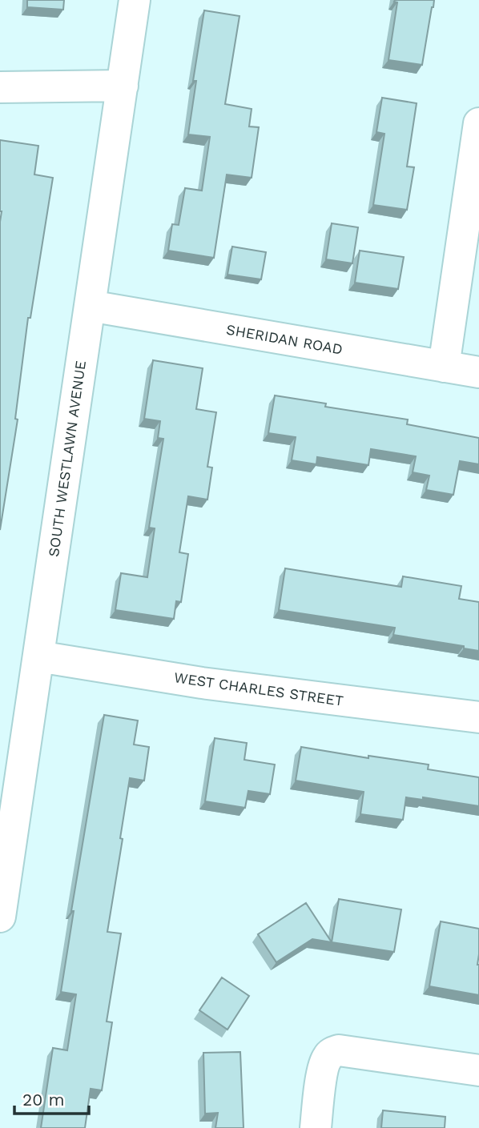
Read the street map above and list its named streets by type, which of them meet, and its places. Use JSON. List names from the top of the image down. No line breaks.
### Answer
{"streets":{"street":["SHERIDAN ROAD","SOUTH WESTLAWN AVENUE","WEST CHARLES STREET"]},"crossings":[["SHERIDAN ROAD","SOUTH WESTLAWN AVENUE"],["SOUTH WESTLAWN AVENUE","WEST CHARLES STREET"]],"scale_bar":"20 m"}
